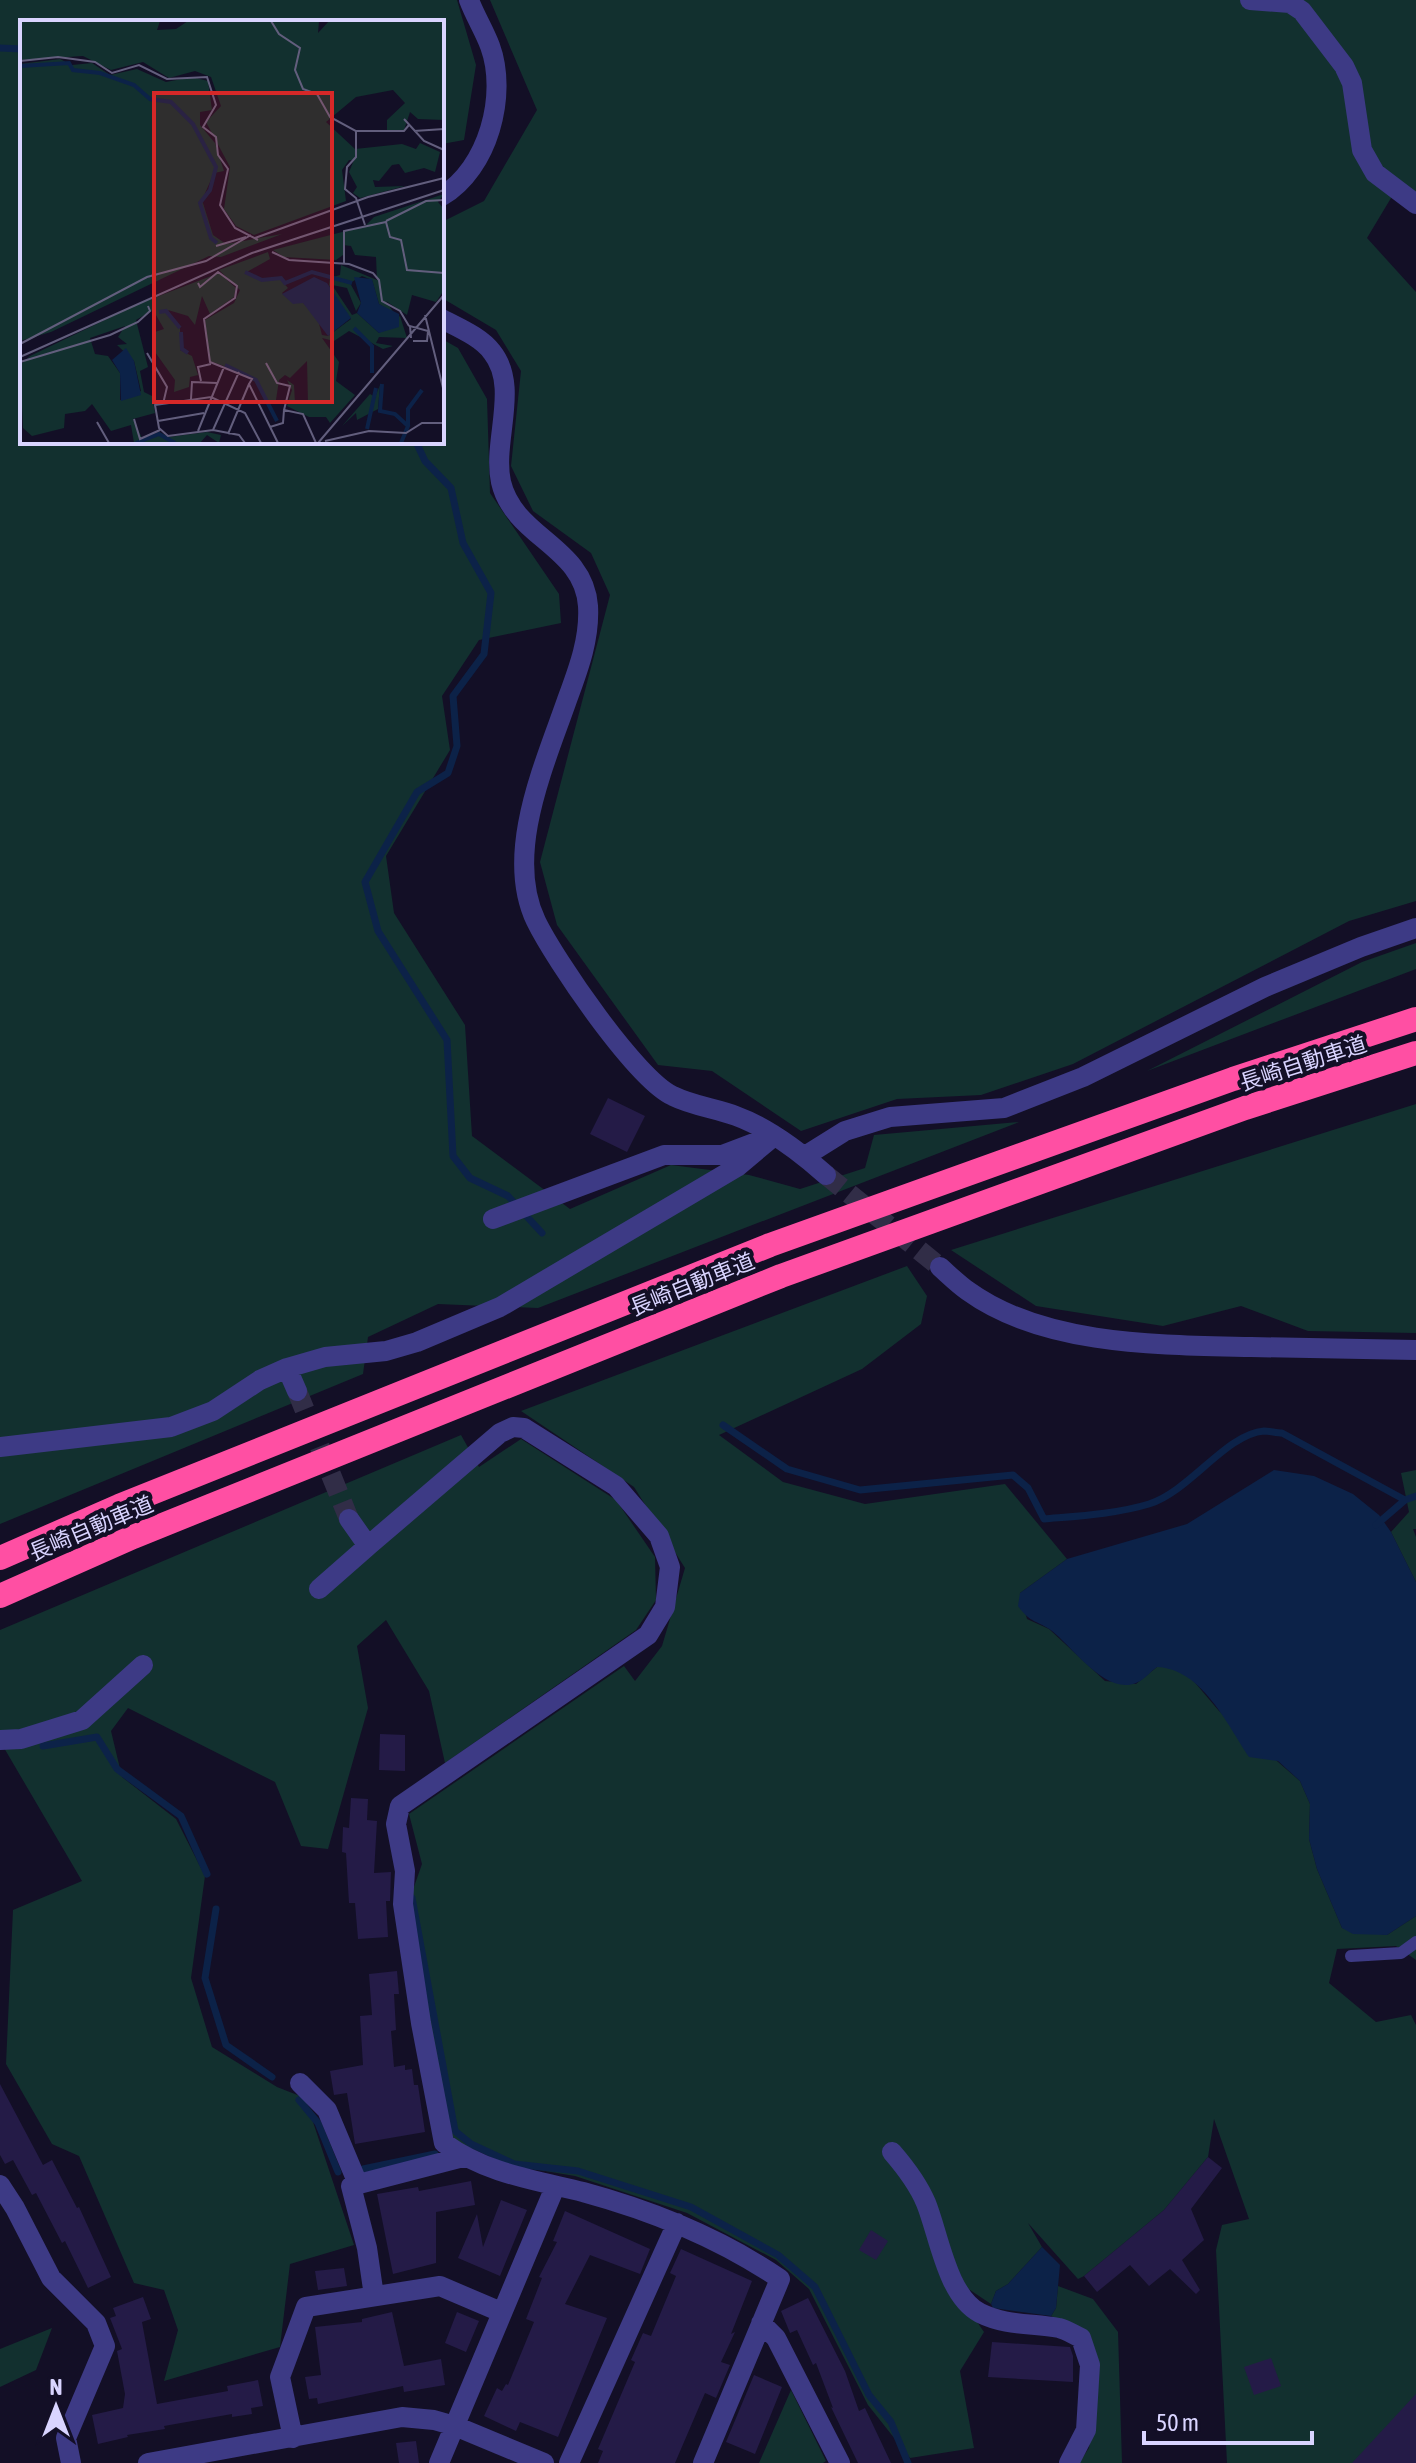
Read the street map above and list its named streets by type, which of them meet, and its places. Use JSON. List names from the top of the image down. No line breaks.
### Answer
{"streets":{"highway":["長崎自動車道"]},"scale_bar":"50 m","north":"top"}
